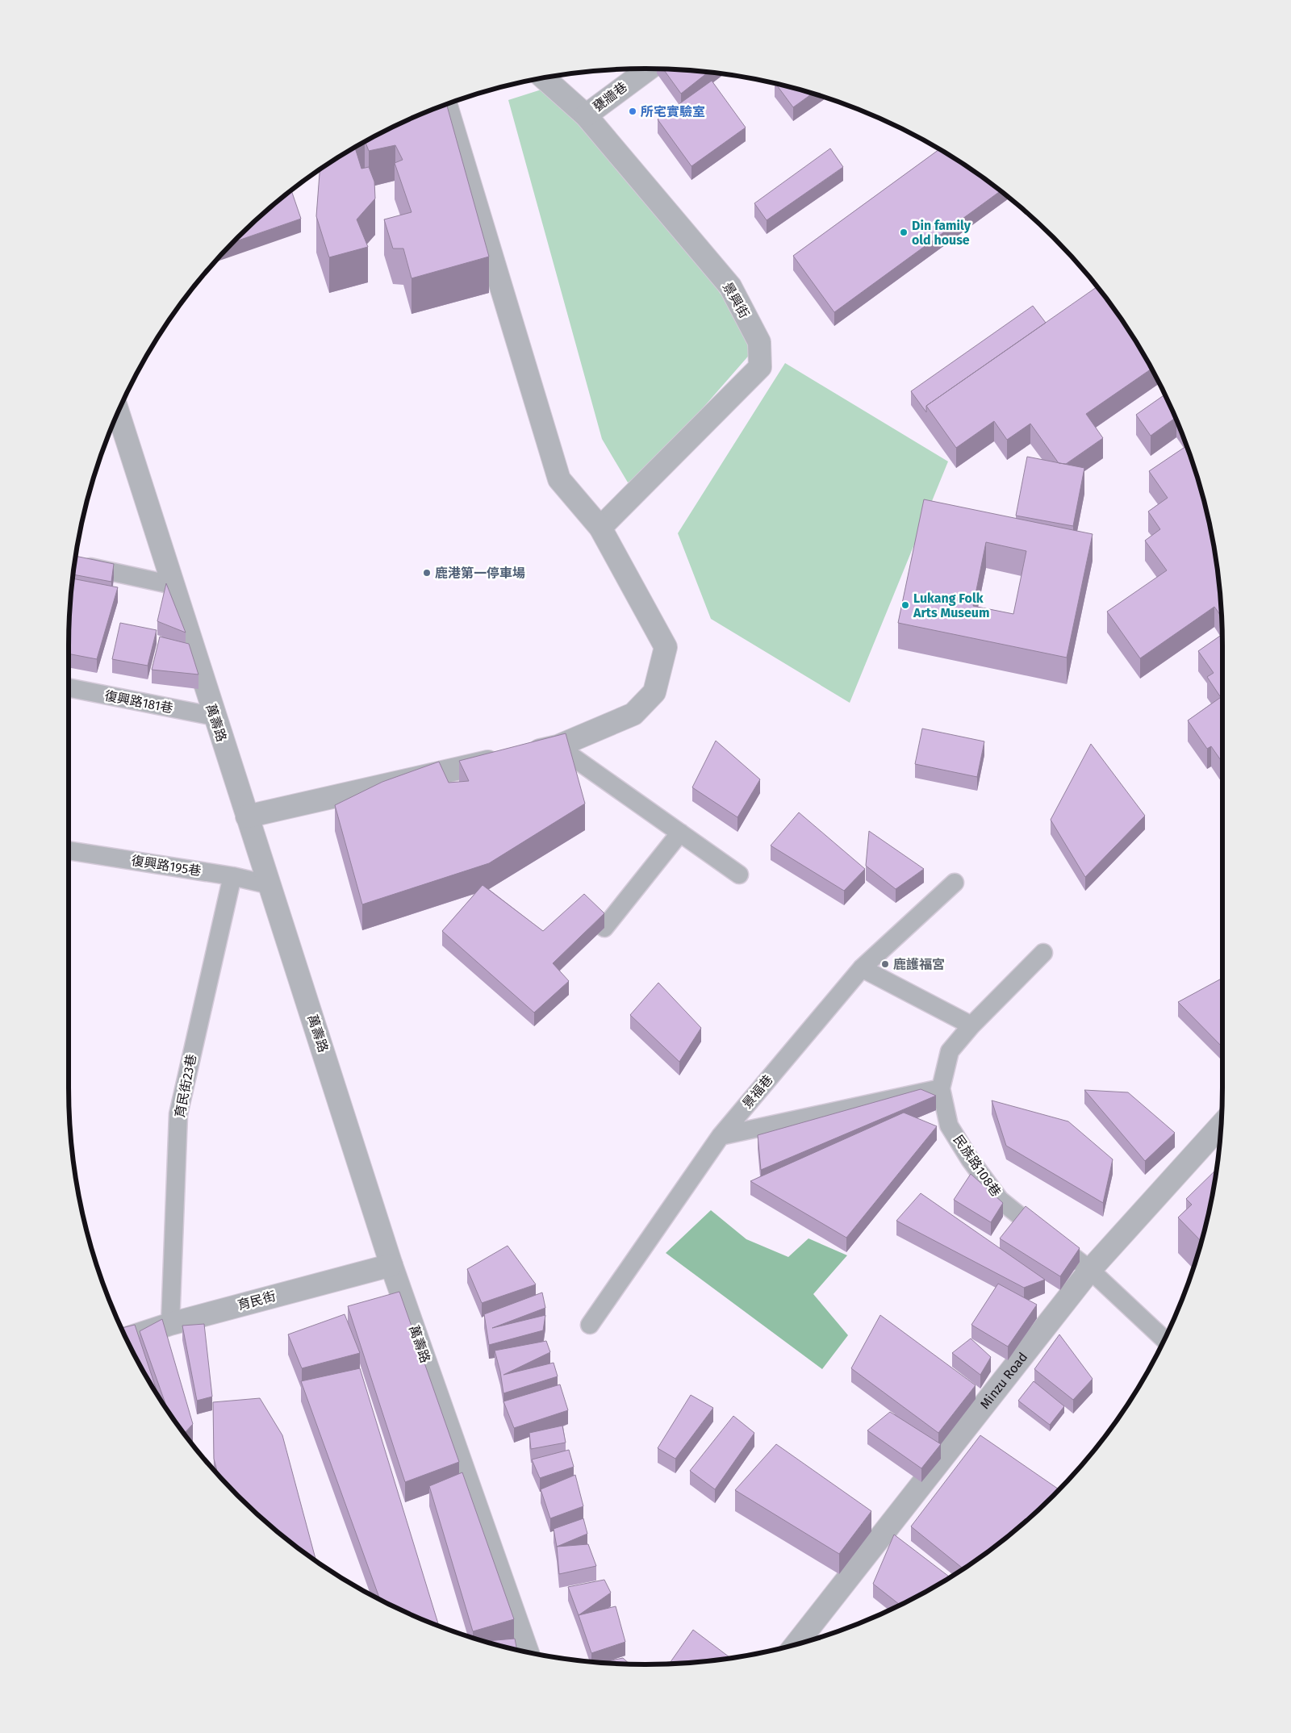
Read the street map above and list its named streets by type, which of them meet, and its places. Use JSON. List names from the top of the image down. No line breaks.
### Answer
{"streets":{"street":["甕牆巷","景興街","萬壽路","育民街","Minzu Road"],"lane":["復興路181巷","復興路195巷","育民街23巷","景福巷","民族路108巷"]},"crossings":[["甕牆巷","景興街"],["復興路181巷","萬壽路"],["萬壽路","復興路195巷"],["萬壽路","育民街"],["復興路195巷","育民街23巷"],["育民街23巷","育民街"],["民族路108巷","Minzu Road"]],"places":["所宅實驗室","Din family old house","鹿港第一停車場","Lukang Folk Arts Museum","鹿護福宮"]}
